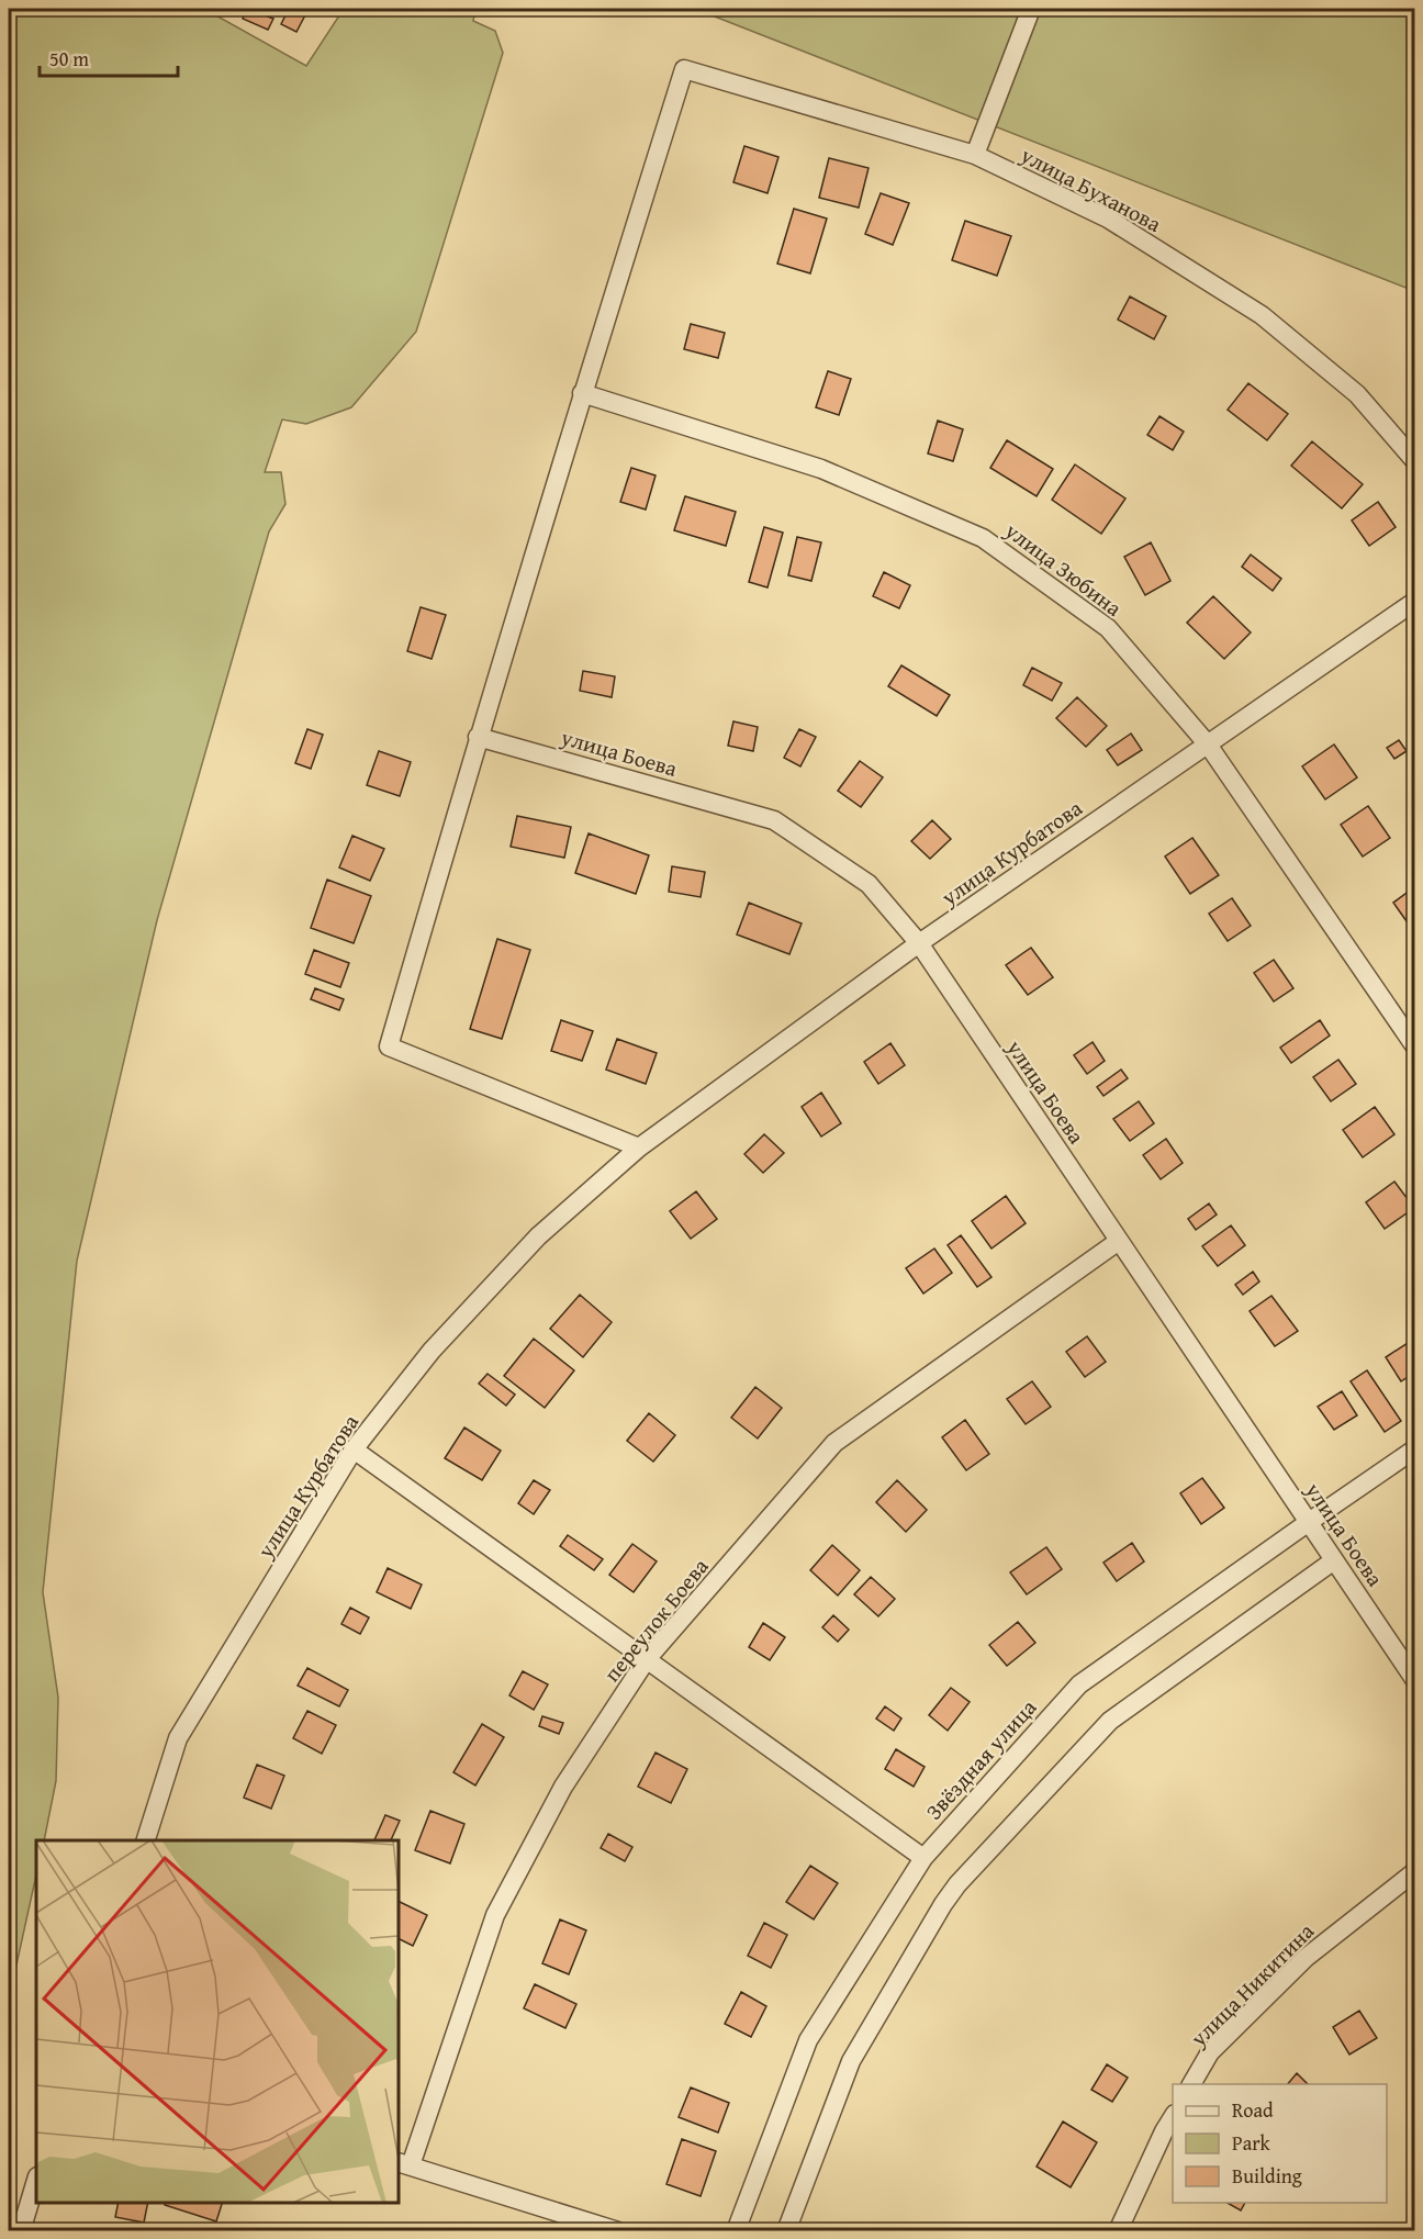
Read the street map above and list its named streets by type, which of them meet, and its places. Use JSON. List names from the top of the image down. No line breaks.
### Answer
{"streets":{"street":["улица Буханова","улица Зюбина","улица Боева","улица Курбатова","переулок Боева","Звёздная улица","улица Никитина"]},"crossings":[["улица Буханова","улица Зюбина"],["улица Зюбина","улица Курбатова"],["улица Боева","улица Курбатова"],["улица Боева","переулок Боева"],["улица Боева","Звёздная улица"]],"legend":["Road","Park","Building"],"scale_bar":"50 m"}
